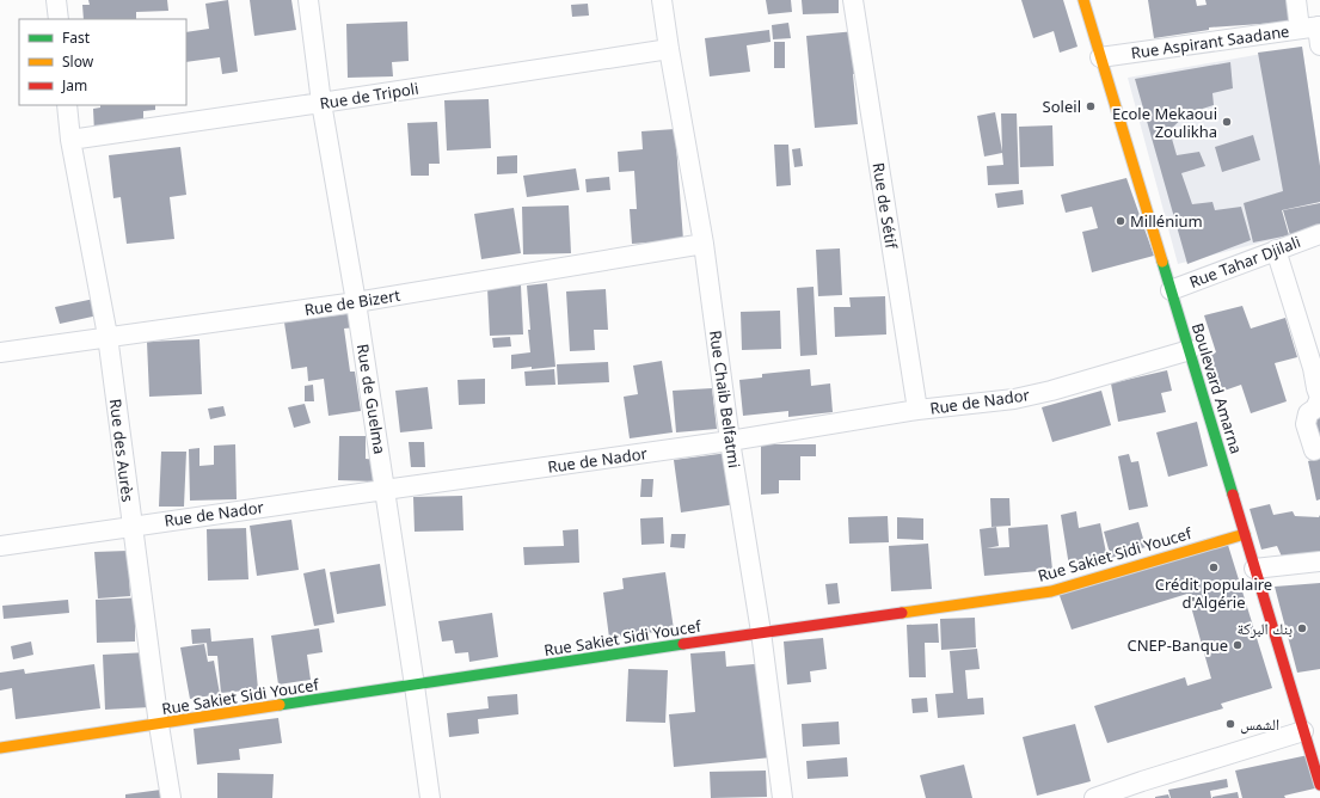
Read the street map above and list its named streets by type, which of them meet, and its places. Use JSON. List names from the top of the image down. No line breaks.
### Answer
{"streets":{"street":["Rue Aspirant Saadane","Rue de Tripoli","Rue de Sétif","Rue Tahar Djilali","Rue de Bizert","Boulevard Amarna","Rue de Guelma","Rue Chaib Belfatmi","Rue de Nador","Rue des Aurès","Rue Sakiet Sidi Youcef"]},"crossings":[["Rue Aspirant Saadane","Boulevard Amarna"],["Rue de Tripoli","Rue de Guelma"],["Rue de Tripoli","Rue Chaib Belfatmi"],["Rue de Tripoli","Rue des Aurès"],["Rue de Sétif","Rue de Nador"],["Rue Tahar Djilali","Boulevard Amarna"],["Rue de Bizert","Rue de Guelma"],["Rue de Bizert","Rue Chaib Belfatmi"],["Rue de Bizert","Rue des Aurès"],["Boulevard Amarna","Rue de Nador"],["Boulevard Amarna","Rue Sakiet Sidi Youcef"],["Rue de Guelma","Rue de Nador"],["Rue de Guelma","Rue Sakiet Sidi Youcef"],["Rue Chaib Belfatmi","Rue de Nador"],["Rue Chaib Belfatmi","Rue Sakiet Sidi Youcef"],["Rue de Nador","Rue des Aurès"],["Rue des Aurès","Rue Sakiet Sidi Youcef"]],"places":["Soleil","Ecole Mekaoui Zoulikha","Millénium","Crédit populaire d'Algérie","بنك البركة","CNEP-Banque","الشمس"],"legend":["Fast","Slow","Jam"]}
